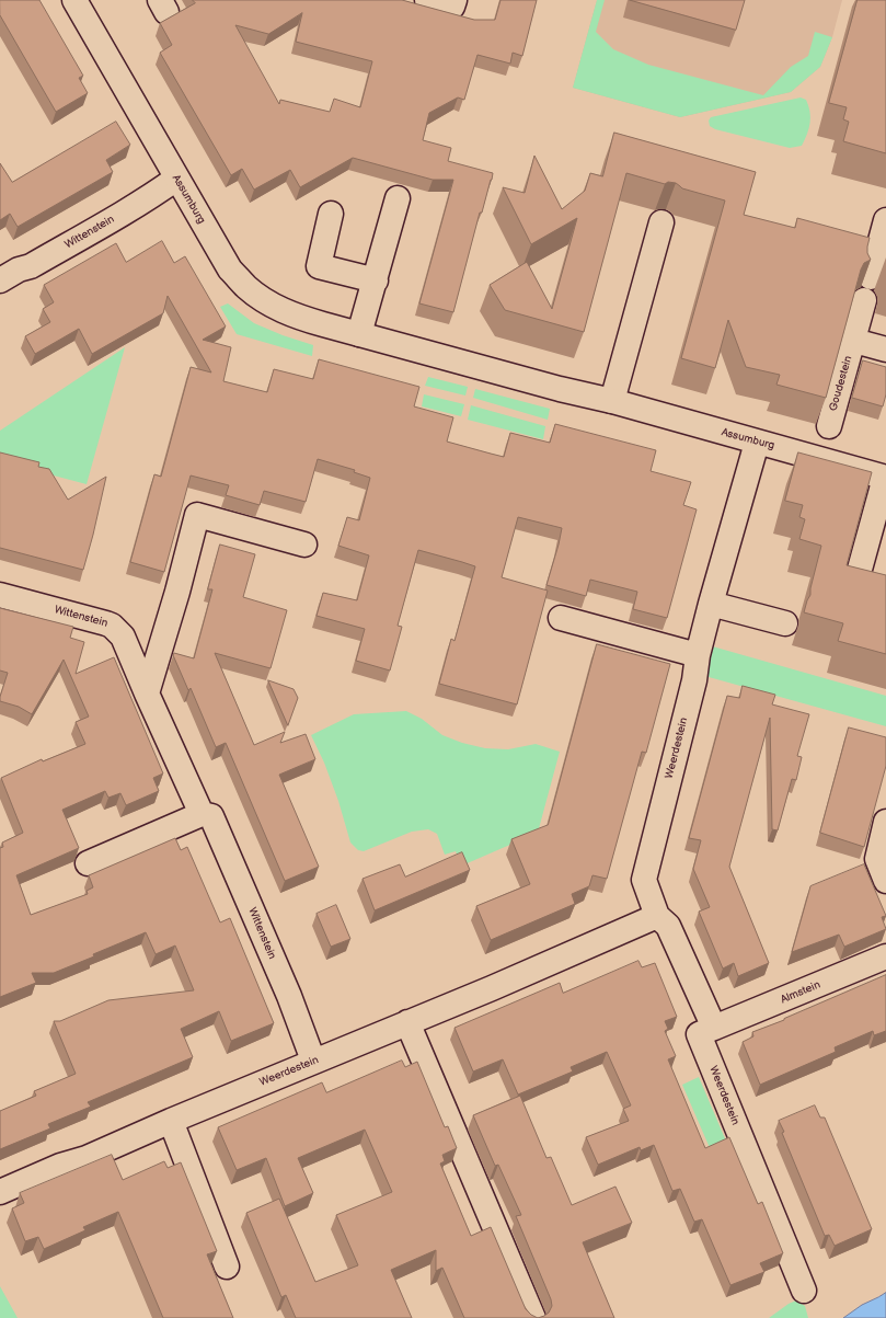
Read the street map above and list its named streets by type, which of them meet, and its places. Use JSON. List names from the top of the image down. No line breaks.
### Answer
{"streets":{"street":["Assumburg","Wittenstein","Goudestein","Weerdestein","Almstein"]},"crossings":[["Assumburg","Wittenstein"],["Assumburg","Weerdestein"],["Wittenstein","Weerdestein"],["Weerdestein","Almstein"]]}
